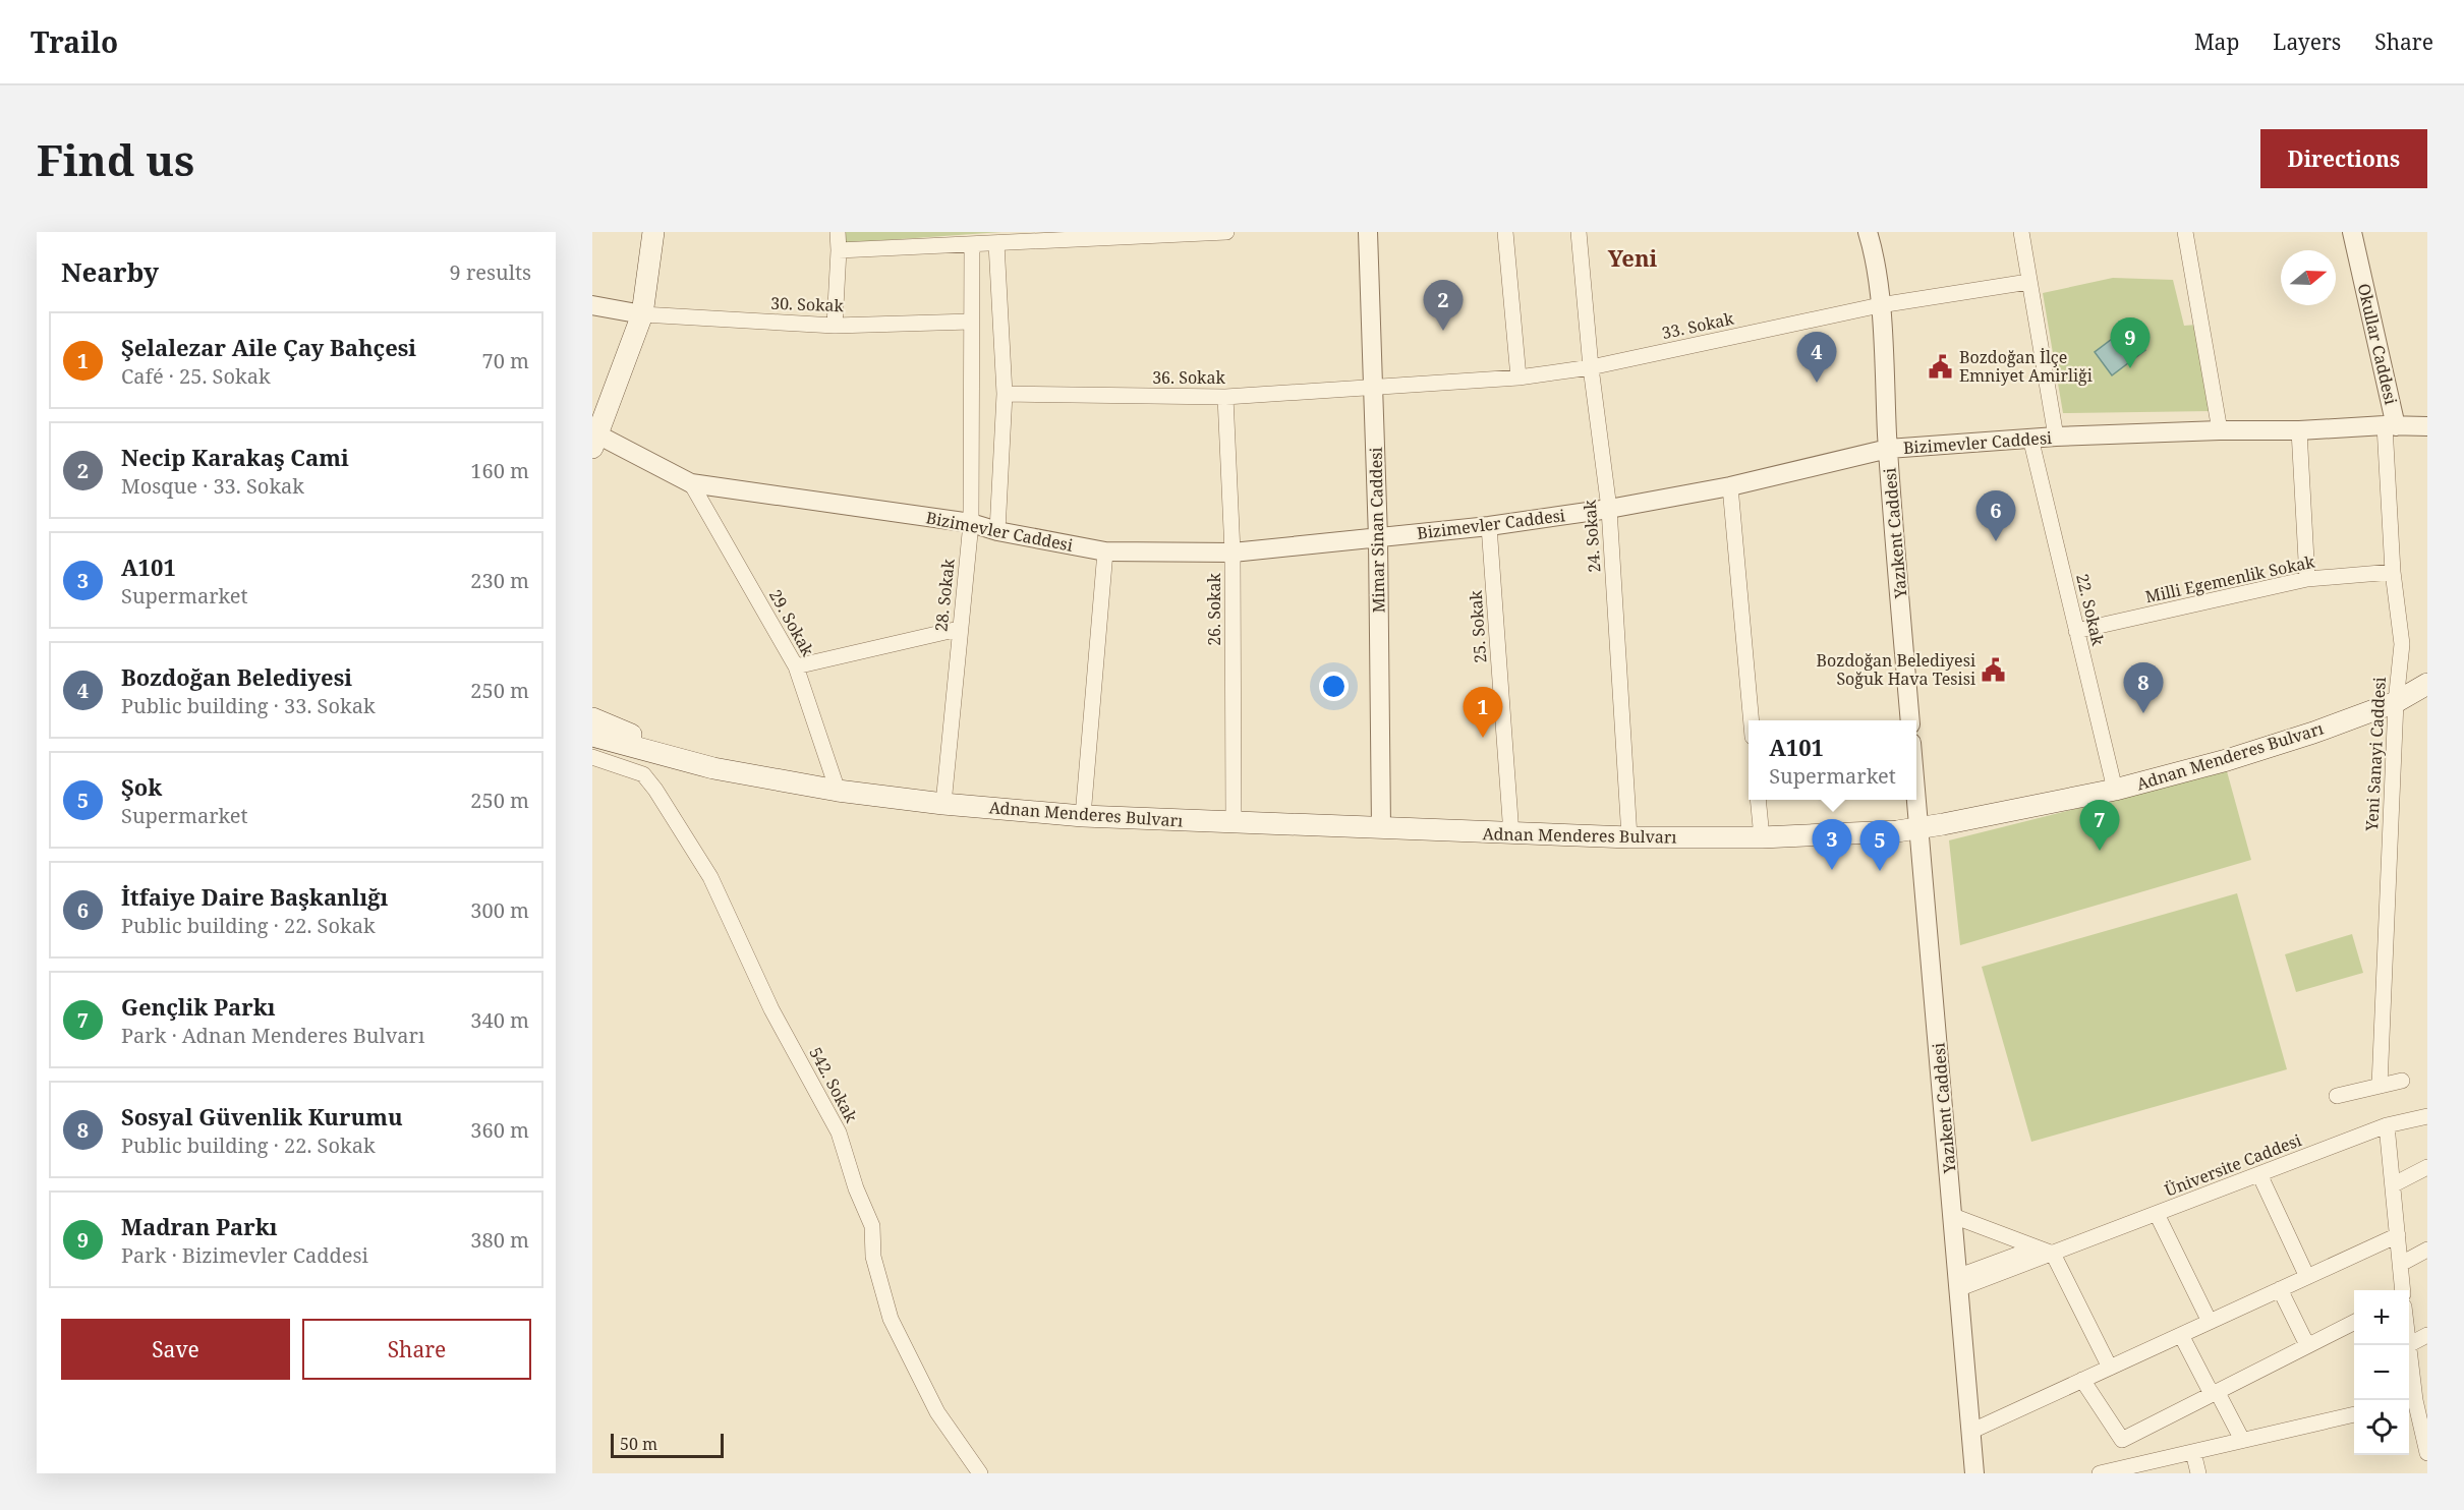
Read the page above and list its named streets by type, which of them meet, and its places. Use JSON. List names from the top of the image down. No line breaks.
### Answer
{"streets":{"main road":["Adnan Menderes Bulvarı"],"street":["30. Sokak","33. Sokak","Okullar Caddesi","36. Sokak","Bizimevler Caddesi","Mimar Sinan Caddesi","Yazıkent Caddesi","24. Sokak","Milli Egemenlik Sokak","28. Sokak","26. Sokak","22. Sokak","29. Sokak","25. Sokak","Yeni Sanayi Caddesi","542. Sokak","Üniversite Caddesi"]},"crossings":[["30. Sokak","28. Sokak"],["33. Sokak","36. Sokak"],["33. Sokak","Mimar Sinan Caddesi"],["33. Sokak","Yazıkent Caddesi"],["33. Sokak","24. Sokak"],["Okullar Caddesi","Bizimevler Caddesi"],["Okullar Caddesi","Yeni Sanayi Caddesi"],["36. Sokak","Mimar Sinan Caddesi"],["36. Sokak","26. Sokak"],["Bizimevler Caddesi","Mimar Sinan Caddesi"],["Bizimevler Caddesi","Yazıkent Caddesi"],["Bizimevler Caddesi","24. Sokak"],["Bizimevler Caddesi","28. Sokak"],["Bizimevler Caddesi","26. Sokak"],["Bizimevler Caddesi","22. Sokak"],["Bizimevler Caddesi","29. Sokak"],["Bizimevler Caddesi","25. Sokak"],["Bizimevler Caddesi","Yeni Sanayi Caddesi"],["Mimar Sinan Caddesi","Adnan Menderes Bulvarı"],["Yazıkent Caddesi","Adnan Menderes Bulvarı"],["Yazıkent Caddesi","Üniversite Caddesi"],["24. Sokak","Adnan Menderes Bulvarı"],["Milli Egemenlik Sokak","22. Sokak"],["Milli Egemenlik Sokak","Yeni Sanayi Caddesi"],["28. Sokak","Adnan Menderes Bulvarı"],["26. Sokak","Adnan Menderes Bulvarı"],["22. Sokak","Adnan Menderes Bulvarı"],["29. Sokak","Adnan Menderes Bulvarı"],["25. Sokak","Adnan Menderes Bulvarı"],["Yeni Sanayi Caddesi","Adnan Menderes Bulvarı"]],"districts":["Yeni"],"places":{"public building":["Bozdoğan İlçe Emniyet Amirliği","Bozdoğan Belediyesi Soğuk Hava Tesisi"]},"scale_bar":"50 m","north":"right","page":{"header":"Trailo","nav":["Map","Layers","Share"],"buttons":["Directions",["Save","Share"]],"title":"Find us","heading":["Nearby","9 results"],"pins":["2","9","4","6","8","1","7","3","5"],"list":[{"mark":"1","name":"Şelalezar Aile Çay Bahçesi","note":"Café · 25. Sokak","value":"70 m"},{"mark":"2","name":"Necip Karakaş Cami","note":"Mosque · 33. Sokak","value":"160 m"},{"mark":"3","name":"A101","note":"Supermarket","value":"230 m"},{"mark":"4","name":"Bozdoğan Belediyesi","note":"Public building · 33. Sokak","value":"250 m"},{"mark":"5","name":"Şok","note":"Supermarket","value":"250 m"},{"mark":"6","name":"İtfaiye Daire Başkanlığı","note":"Public building · 22. Sokak","value":"300 m"},{"mark":"7","name":"Gençlik Parkı","note":"Park · Adnan Menderes Bulvarı","value":"340 m"},{"mark":"8","name":"Sosyal Güvenlik Kurumu","note":"Public building · 22. Sokak","value":"360 m"},{"mark":"9","name":"Madran Parkı","note":"Park · Bizimevler Caddesi","value":"380 m"}],"popup":["A101","Supermarket"],"map_buttons":["+","−"],"scale":"50 m"}}
